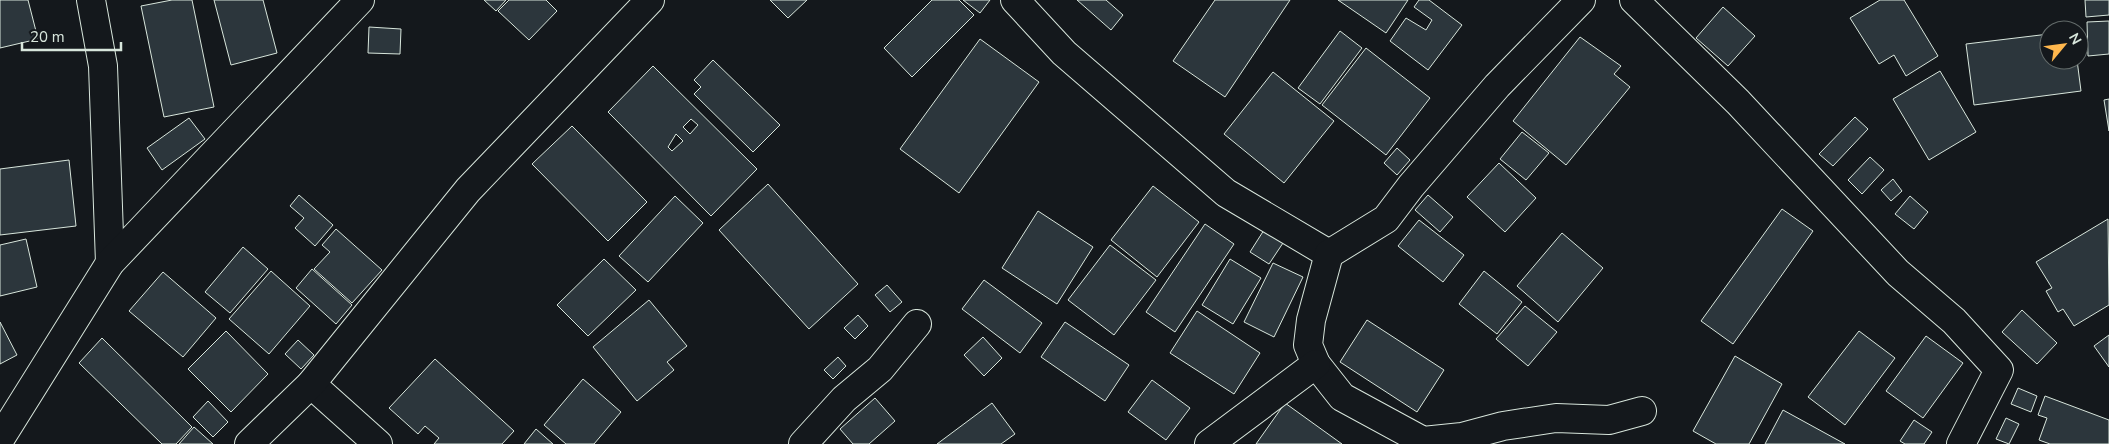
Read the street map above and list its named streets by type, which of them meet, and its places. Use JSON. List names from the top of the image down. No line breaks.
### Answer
{"scale_bar":"20 m","north":"top right"}
